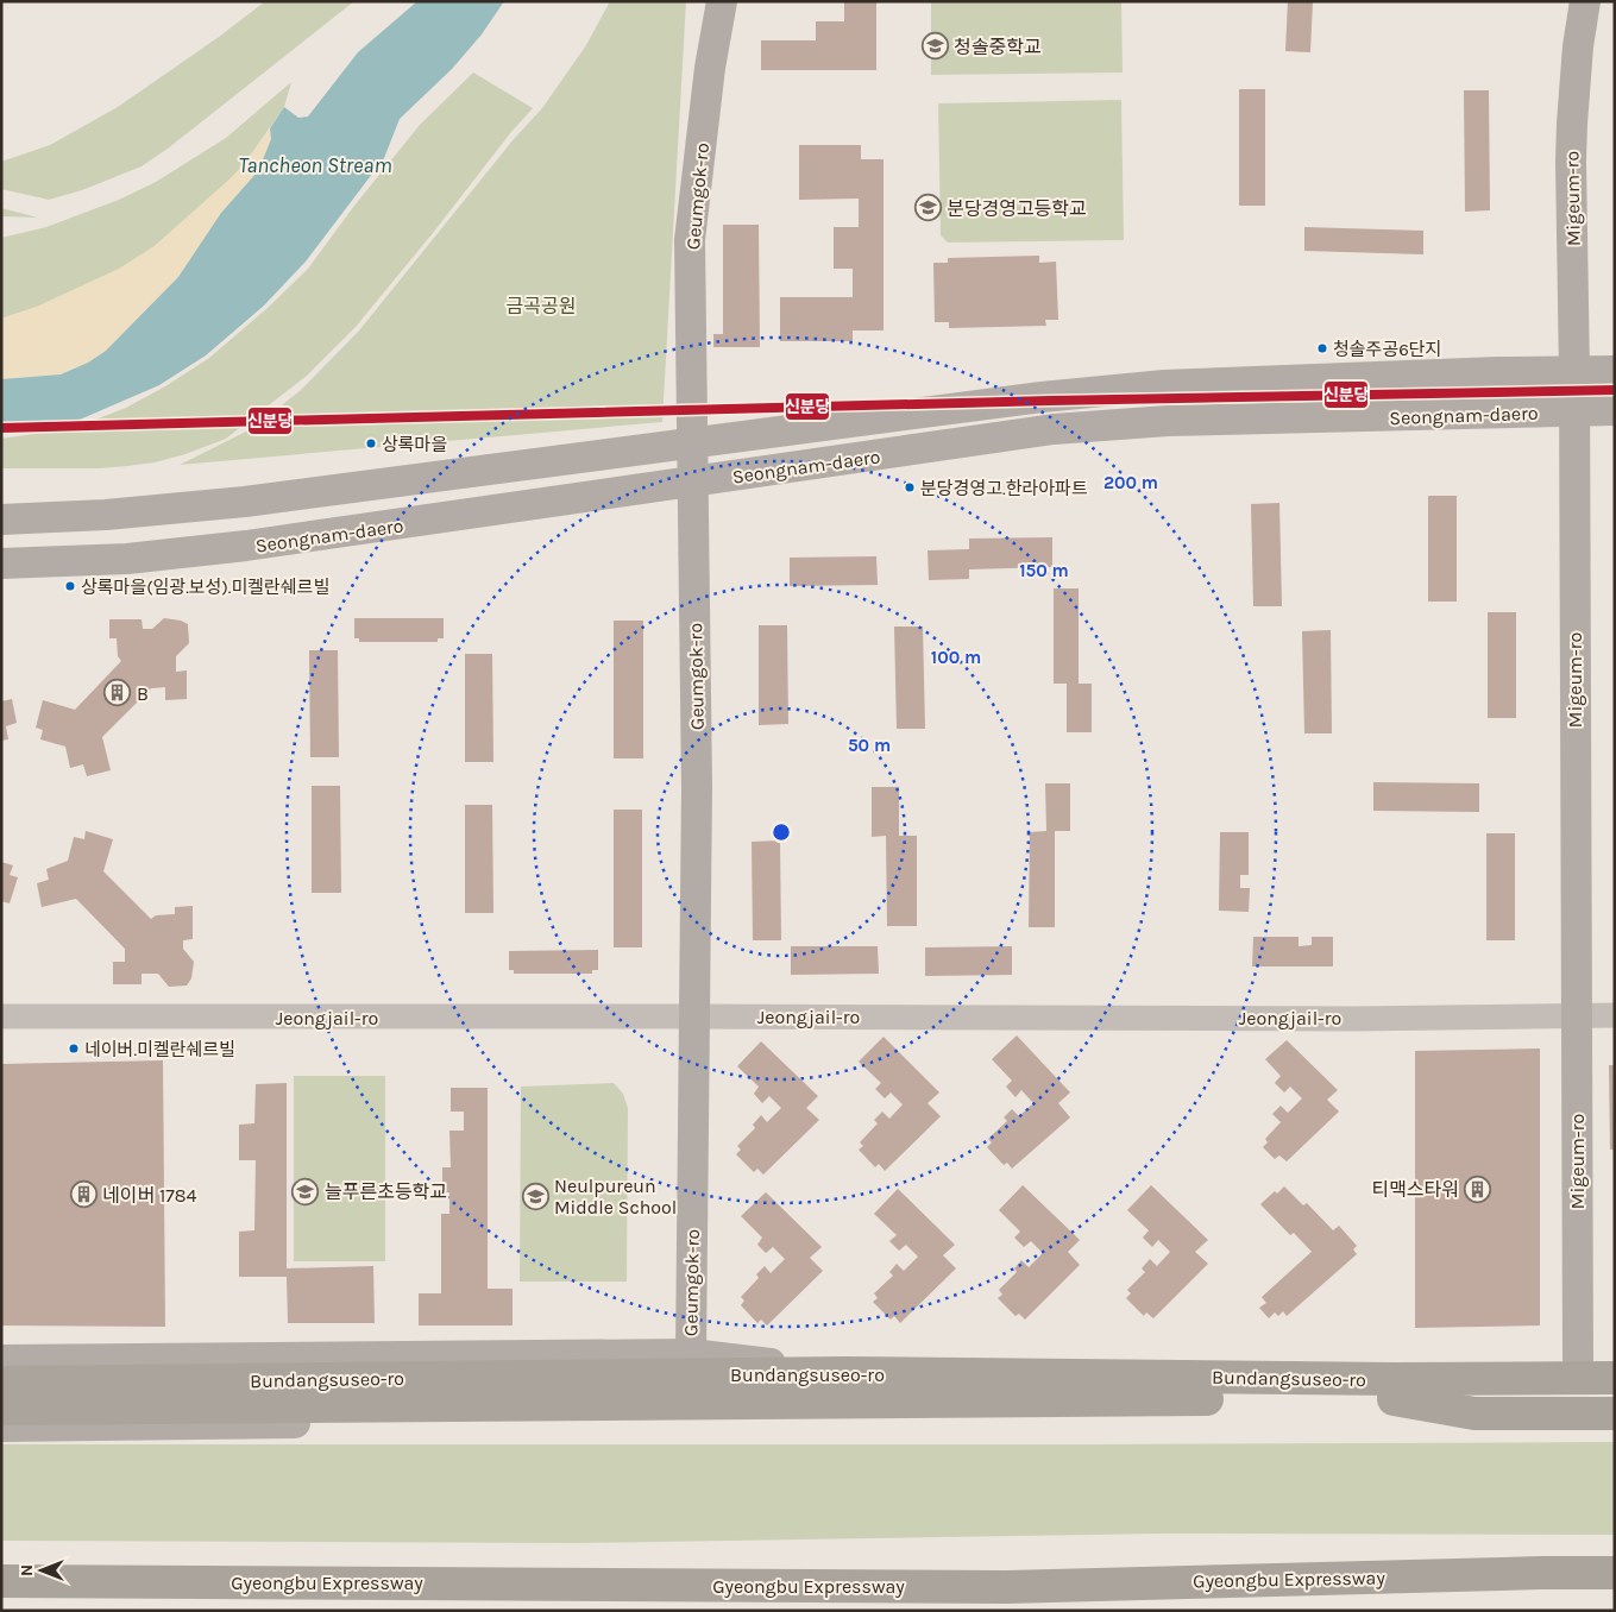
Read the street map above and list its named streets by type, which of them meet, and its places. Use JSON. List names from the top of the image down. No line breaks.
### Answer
{"streets":{"highway":["Bundangsuseo-ro","Gyeongbu Expressway"],"main road":["Geumgok-ro","Migeum-ro","Seongnam-daero"],"street":["Jeongjail-ro"]},"crossings":[["Geumgok-ro","Seongnam-daero"],["Geumgok-ro","Jeongjail-ro"],["Migeum-ro","Seongnam-daero"],["Migeum-ro","Jeongjail-ro"]],"water":["Tancheon Stream"],"parks":["금곡공원"],"places":{"school or university":["청솔중학교","분당경영고등학교","늘푸른초등학교","Neulpureun Middle School"],"other":["청솔주공6단지","상록마을","분당경영고.한라아파트","상록마을(임광.보성).미켈란쉐르빌","네이버.미켈란쉐르빌"],"building":["B","티맥스타워","네이버 1784"]},"lines":["transit line 신분당"],"north":"left","rings":["200 m","150 m","100 m","50 m"]}
